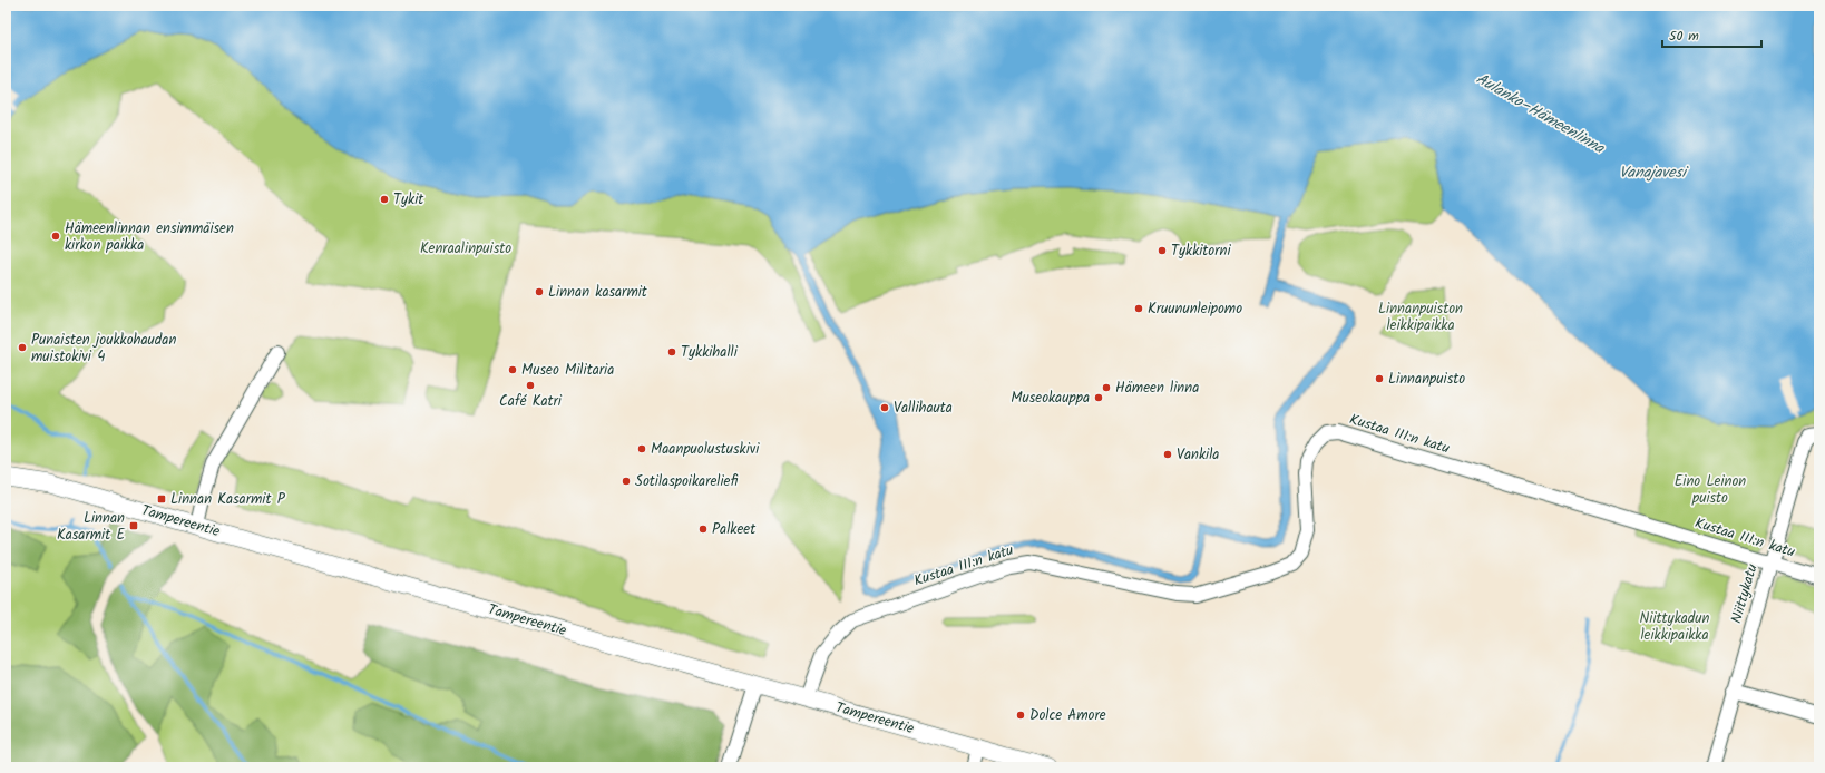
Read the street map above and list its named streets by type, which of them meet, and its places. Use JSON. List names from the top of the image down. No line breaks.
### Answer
{"streets":{"main road":["Tampereentie"],"street":["Kustaa III:n katu","Niittykatu"]},"crossings":[["Kustaa III:n katu","Tampereentie"],["Kustaa III:n katu","Niittykatu"]],"water":["Aulanko–Hämeenlinna","Vanajavesi"],"parks":["Kenraalinpuisto","Linnanpuiston leikkipaikka","Eino Leinon puisto","Niittykadun leikkipaikka"],"places":{"other":["Tykit","Hämeenlinnan ensimmäisen kirkon paikka","Tykkitorni","Linnan kasarmit","Kruununleipomo","Punaisten joukkohaudan muistokivi 4","Tykkihalli","Museo Militaria","Linnanpuisto","Café Katri","Hämeen linna","Museokauppa","Vallihauta","Maanpuolustuskivi","Vankila","Sotilaspoikareliefi","Palkeet","Dolce Amore"],"transit":["Linnan Kasarmit P","Linnan Kasarmit E"]},"scale_bar":"50 m"}
